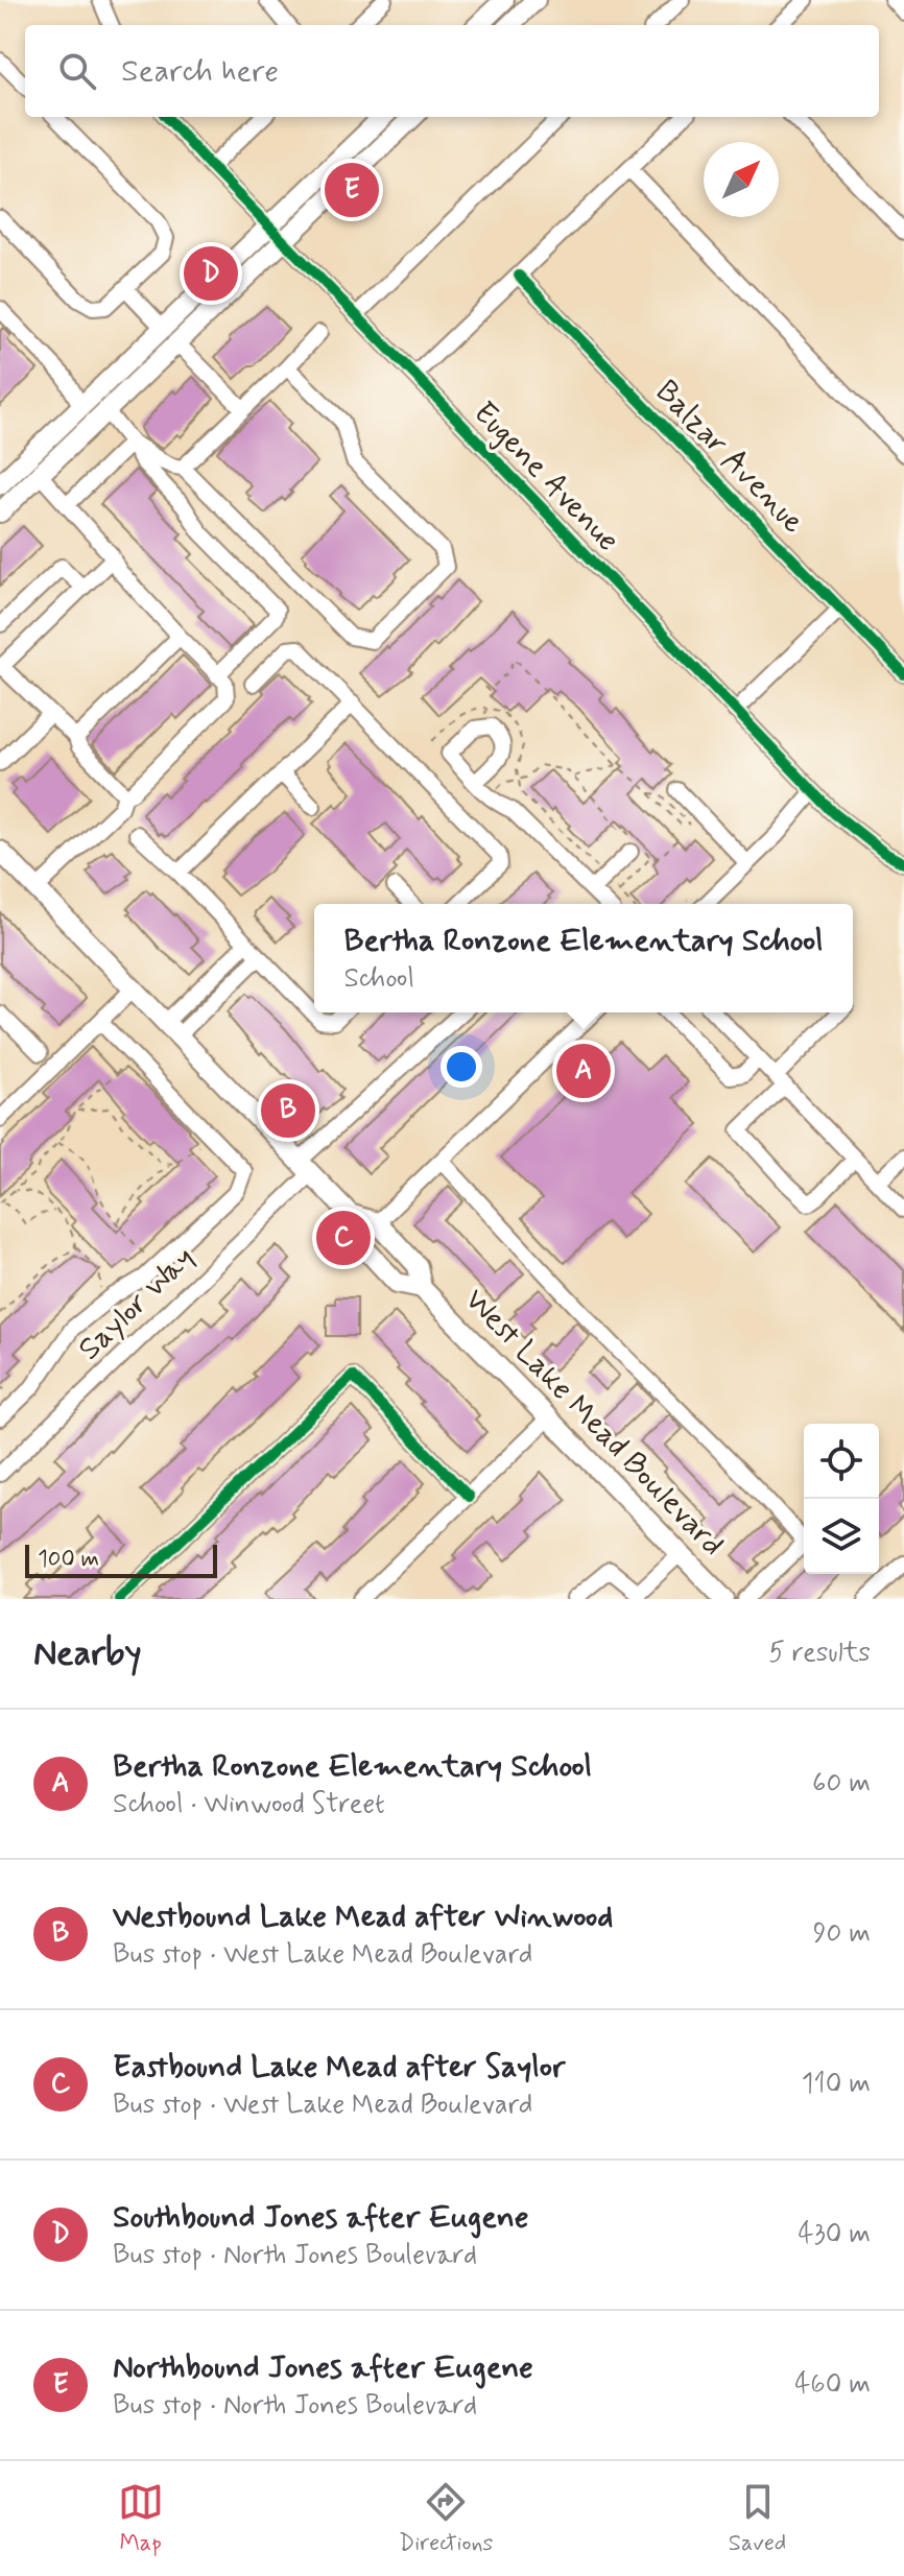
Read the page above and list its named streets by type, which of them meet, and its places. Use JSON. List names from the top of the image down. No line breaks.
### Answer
{"streets":{"main road":["West Lake Mead Boulevard"],"street":["Balzar Avenue","Eugene Avenue","Saylor Way"]},"crossings":[["Saylor Way","West Lake Mead Boulevard"]],"scale_bar":"100 m","north":"top right","page":{"search":"Search here","pins":["E","D","A","B","C"],"popup":["Bertha Ronzone Elementary School","School"],"scale":"100 m","heading":["Nearby","5 results"],"list":[{"mark":"A","name":"Bertha Ronzone Elementary School","note":"School · Winwood Street","value":"60 m"},{"mark":"B","name":"Westbound Lake Mead after Winwood","note":"Bus stop · West Lake Mead Boulevard","value":"90 m"},{"mark":"C","name":"Eastbound Lake Mead after Saylor","note":"Bus stop · West Lake Mead Boulevard","value":"110 m"},{"mark":"D","name":"Southbound Jones after Eugene","note":"Bus stop · North Jones Boulevard","value":"430 m"},{"mark":"E","name":"Northbound Jones after Eugene","note":"Bus stop · North Jones Boulevard","value":"460 m"}],"nav":["Map","Directions","Saved"]}}
